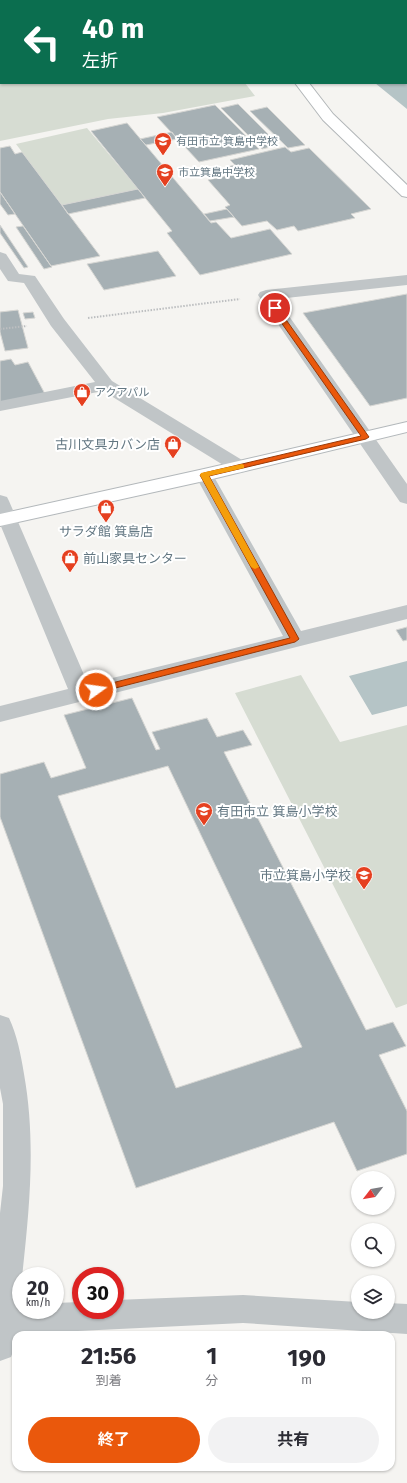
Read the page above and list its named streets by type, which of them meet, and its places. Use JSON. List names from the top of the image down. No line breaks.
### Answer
{"places":{"school or university":["有田市立 箕島中学校","市立箕島中学校","有田市立 箕島小学校","市立箕島小学校"],"shop":["アクアパル","古川文具カバン店","サラダ館 箕島店","前山家具センター"]},"north":"bottom left","page":{"turn":["40 m","左折"],"speed":"20 km/h","limit":"30","eta":["21:56","到着","1","分","190","m"],"buttons":["終了","共有"]}}
